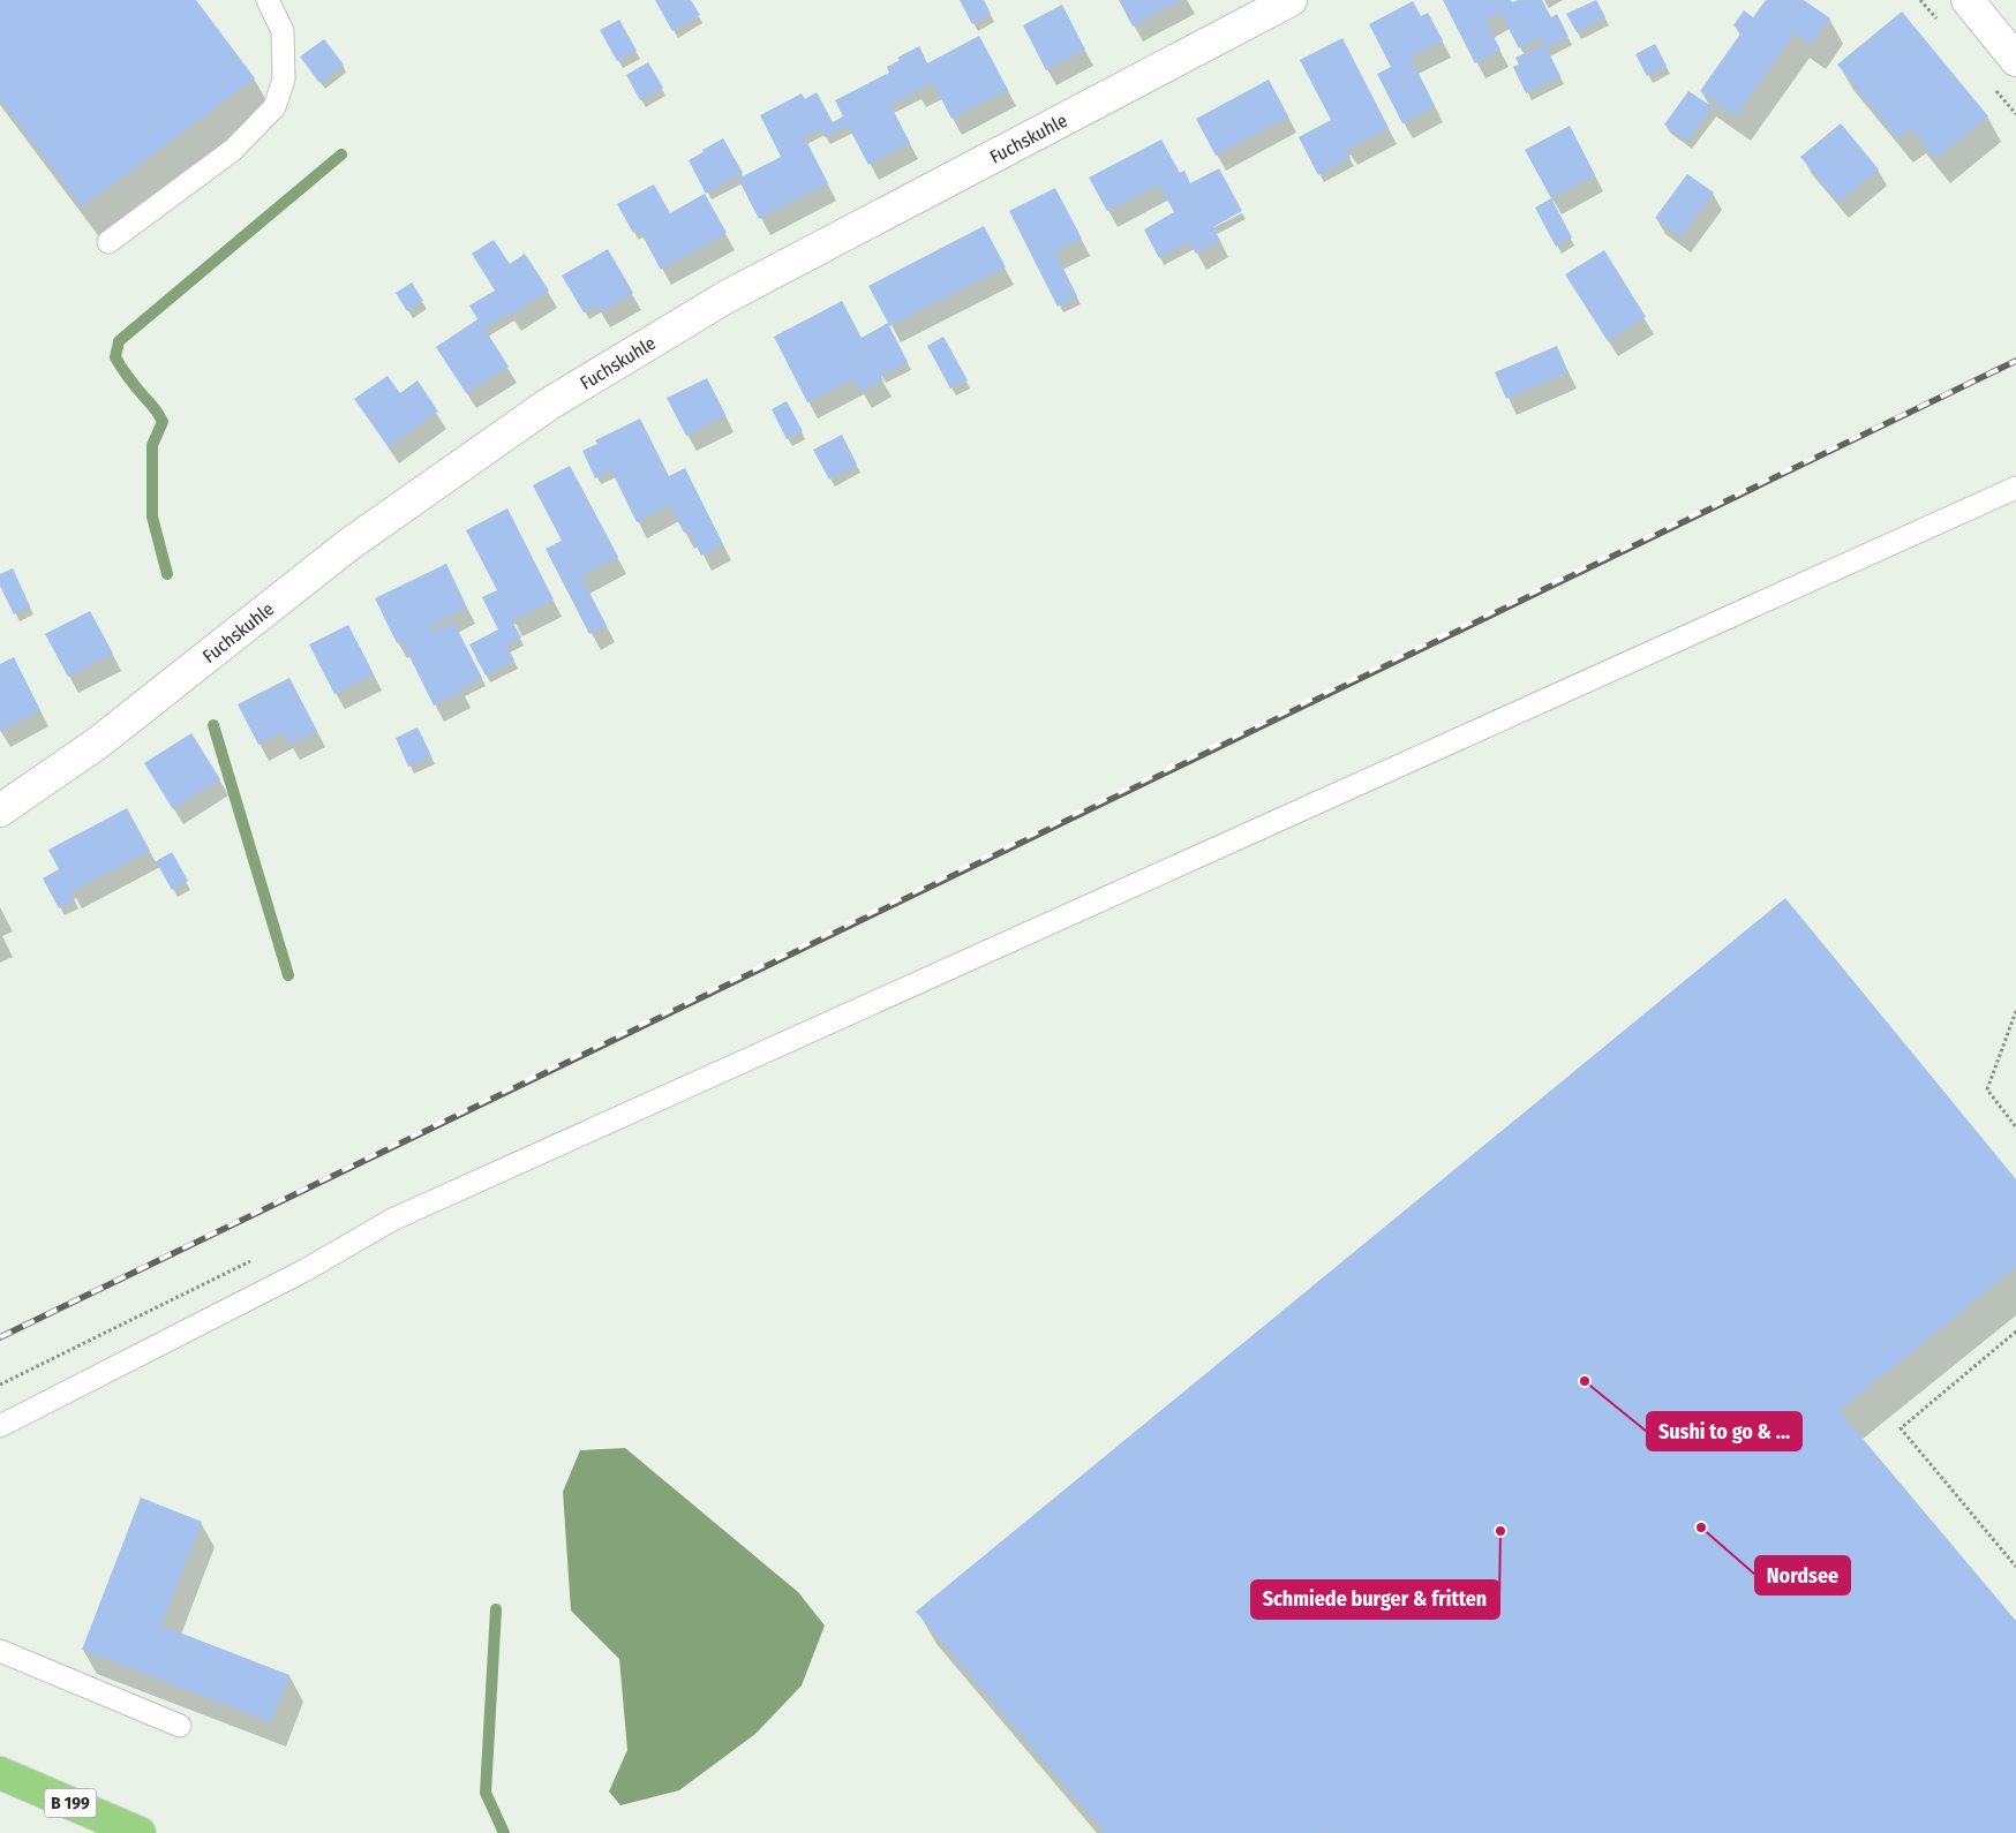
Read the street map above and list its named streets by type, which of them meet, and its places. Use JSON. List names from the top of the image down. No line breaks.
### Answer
{"streets":{"highway":["B 199"],"street":["Fuchskuhle"]},"places":["Sushi to go & ...","Nordsee","Schmiede burger & fritten"]}
